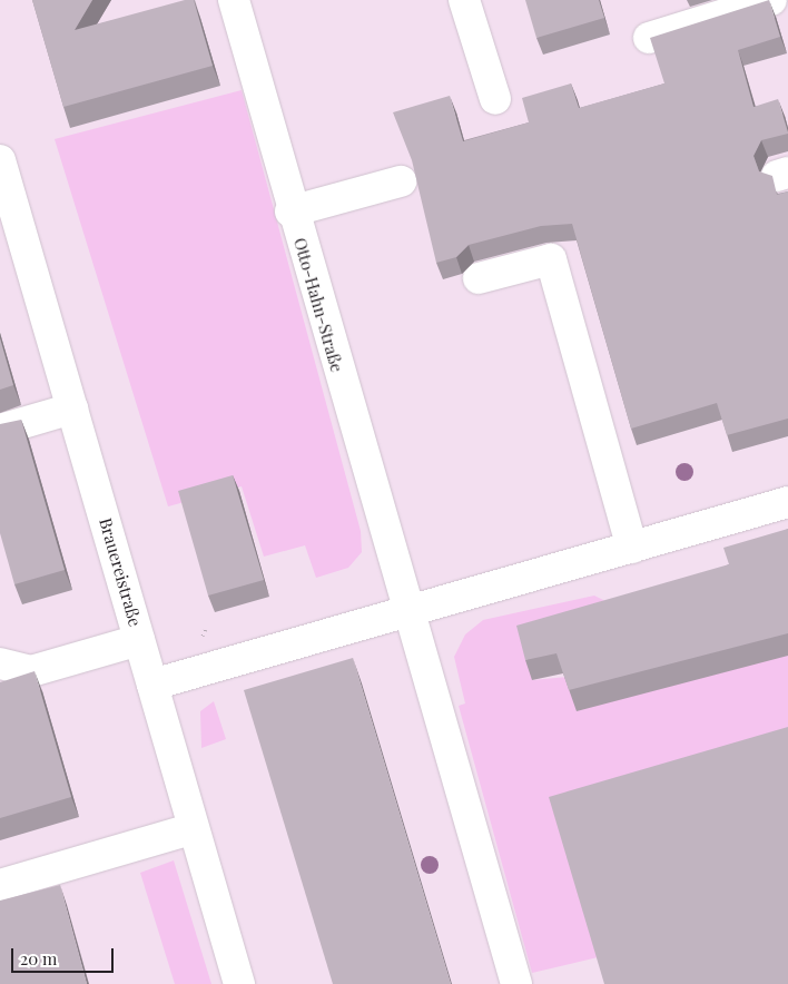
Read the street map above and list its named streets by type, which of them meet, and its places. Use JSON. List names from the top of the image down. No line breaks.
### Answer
{"streets":{"street":["Otto-Hahn-Straße","Brauereistraße"]},"scale_bar":"20 m"}
